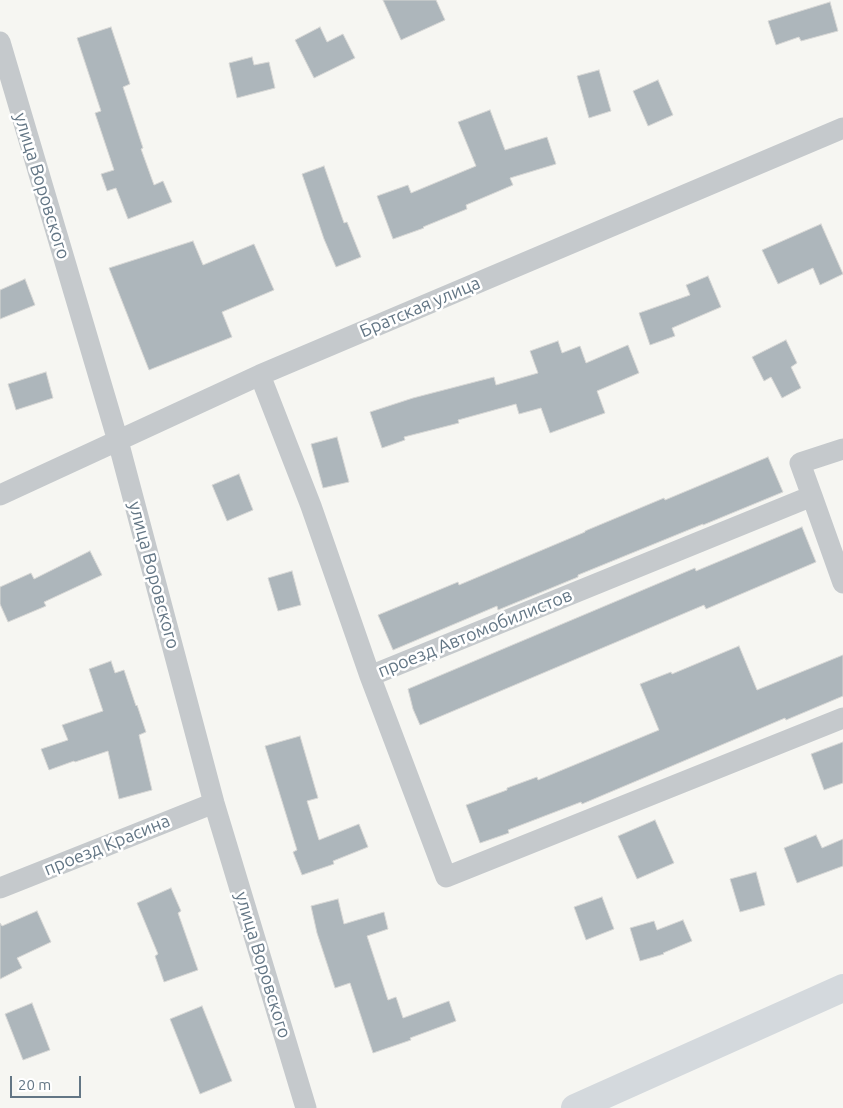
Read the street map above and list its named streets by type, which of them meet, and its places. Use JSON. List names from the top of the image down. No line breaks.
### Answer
{"streets":{"street":["улица Воровского","Братская улица","проезд Автомобилистов","проезд Красина"]},"crossings":[["улица Воровского","Братская улица"],["улица Воровского","проезд Красина"]],"scale_bar":"20 m"}
